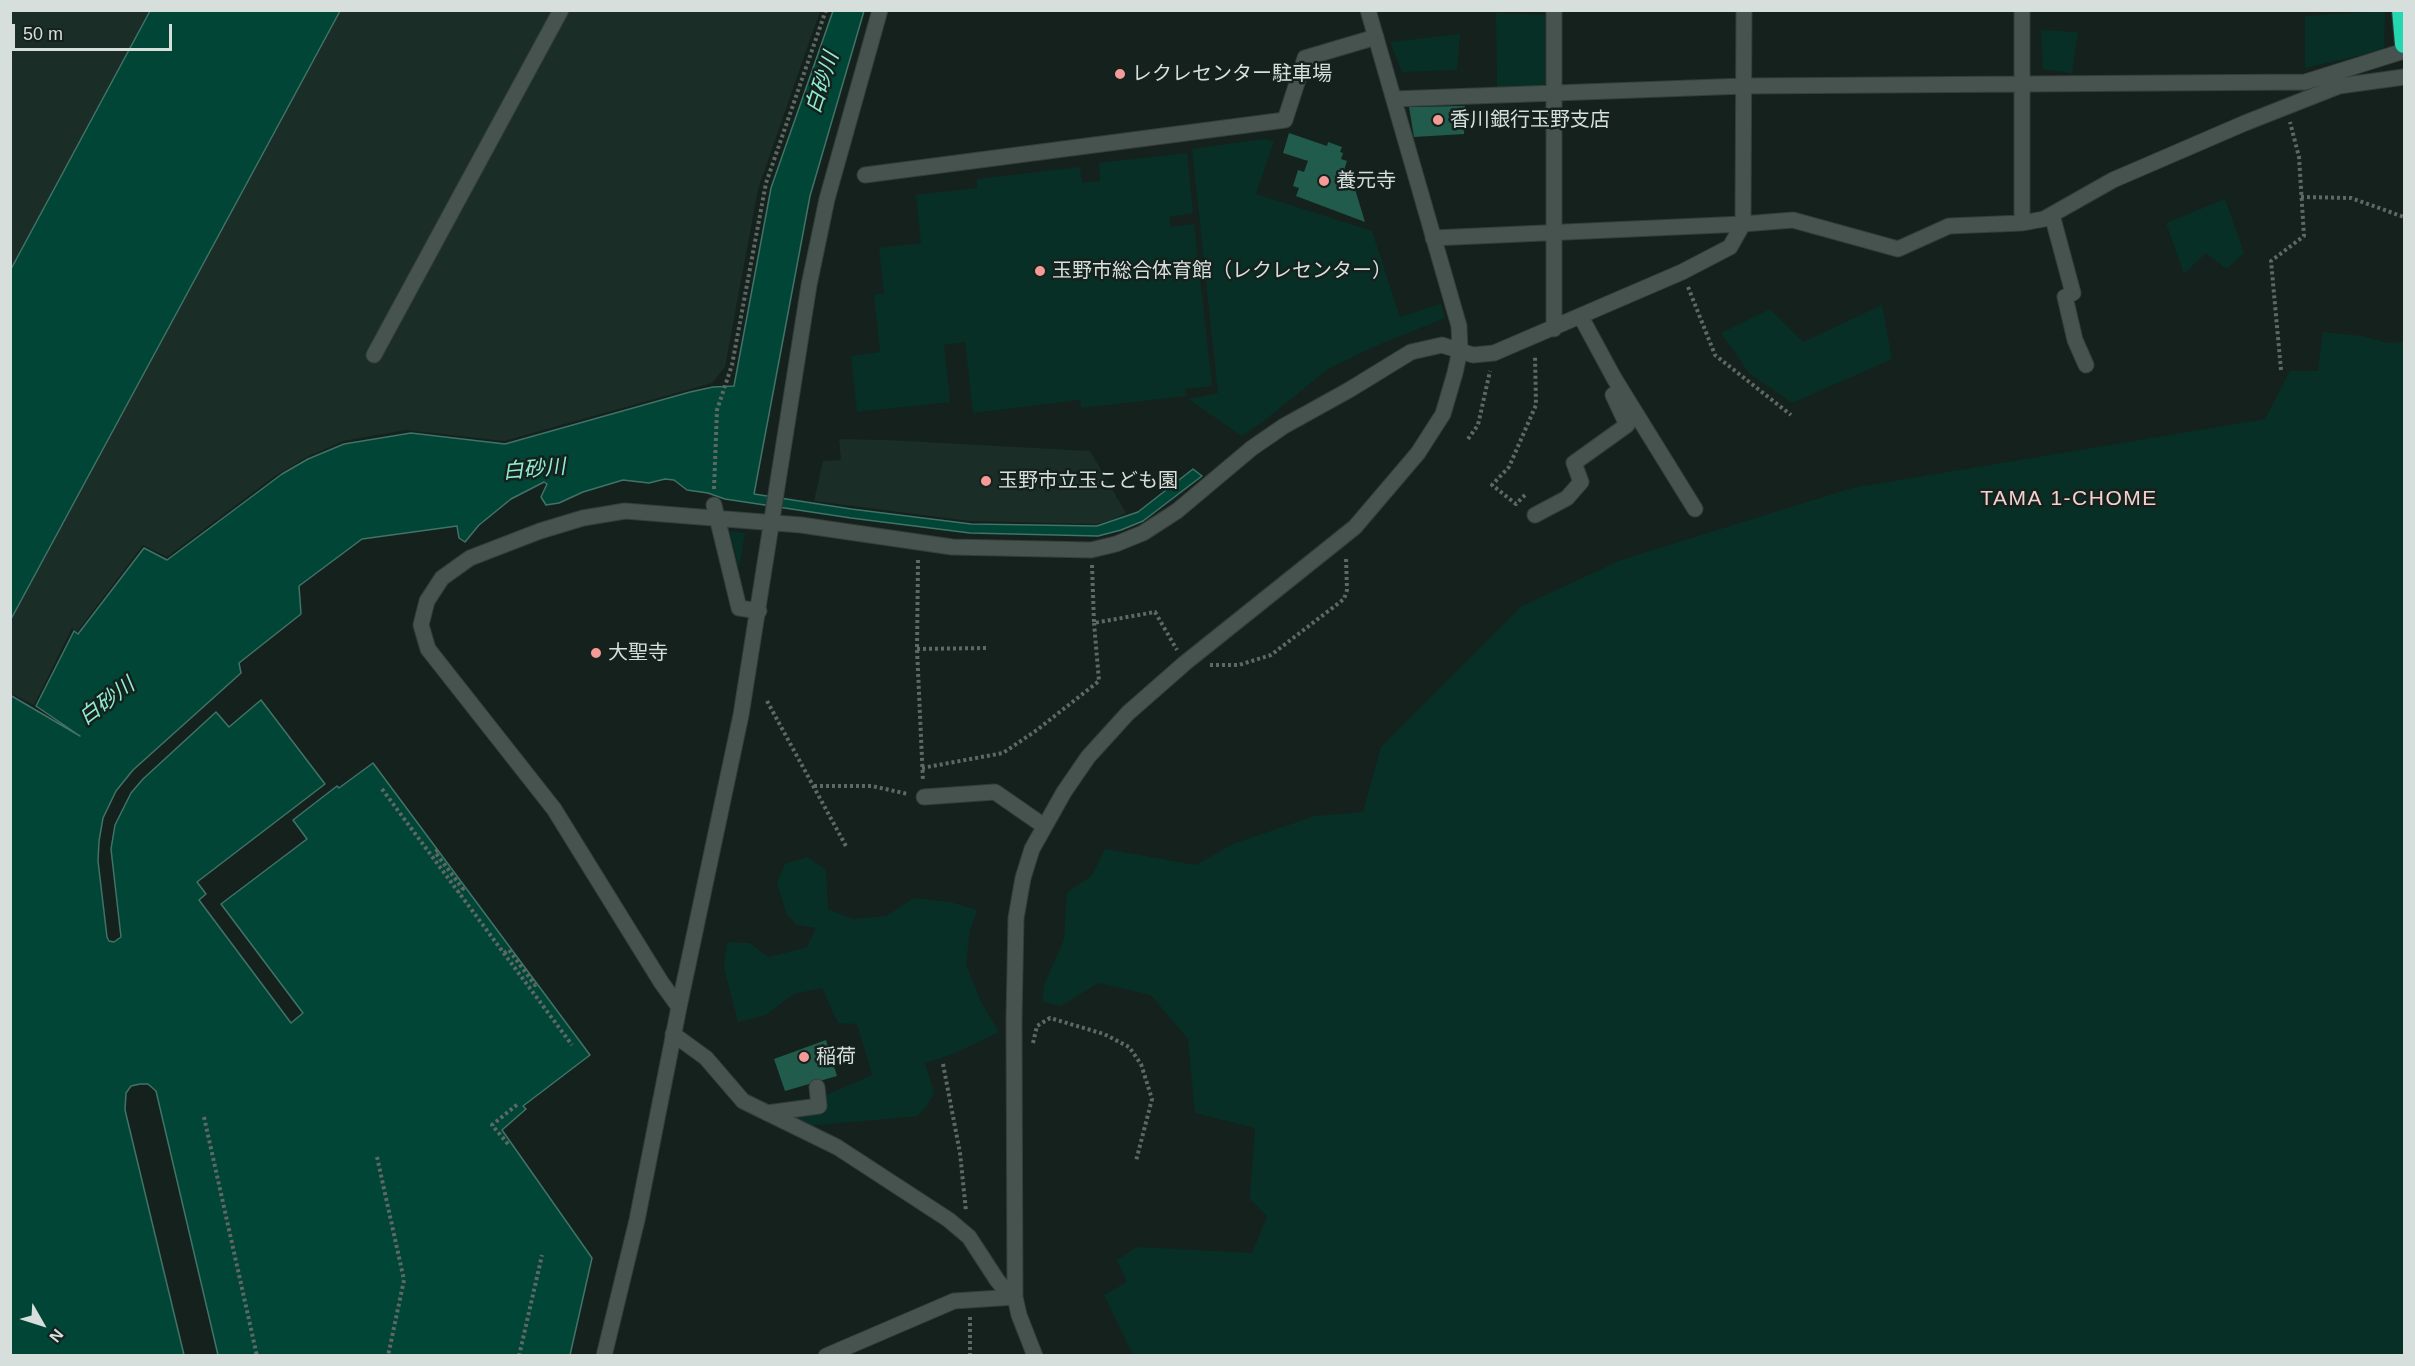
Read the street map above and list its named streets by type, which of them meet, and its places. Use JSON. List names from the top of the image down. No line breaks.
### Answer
{"districts":["TAMA 1-CHOME"],"water":["白砂川"],"places":["レクレセンター駐車場","香川銀行玉野支店","養元寺","玉野市総合体育館（レクレセンター）","玉野市立玉こども園","大聖寺","稲荷"],"scale_bar":"50 m","north":"bottom right"}
